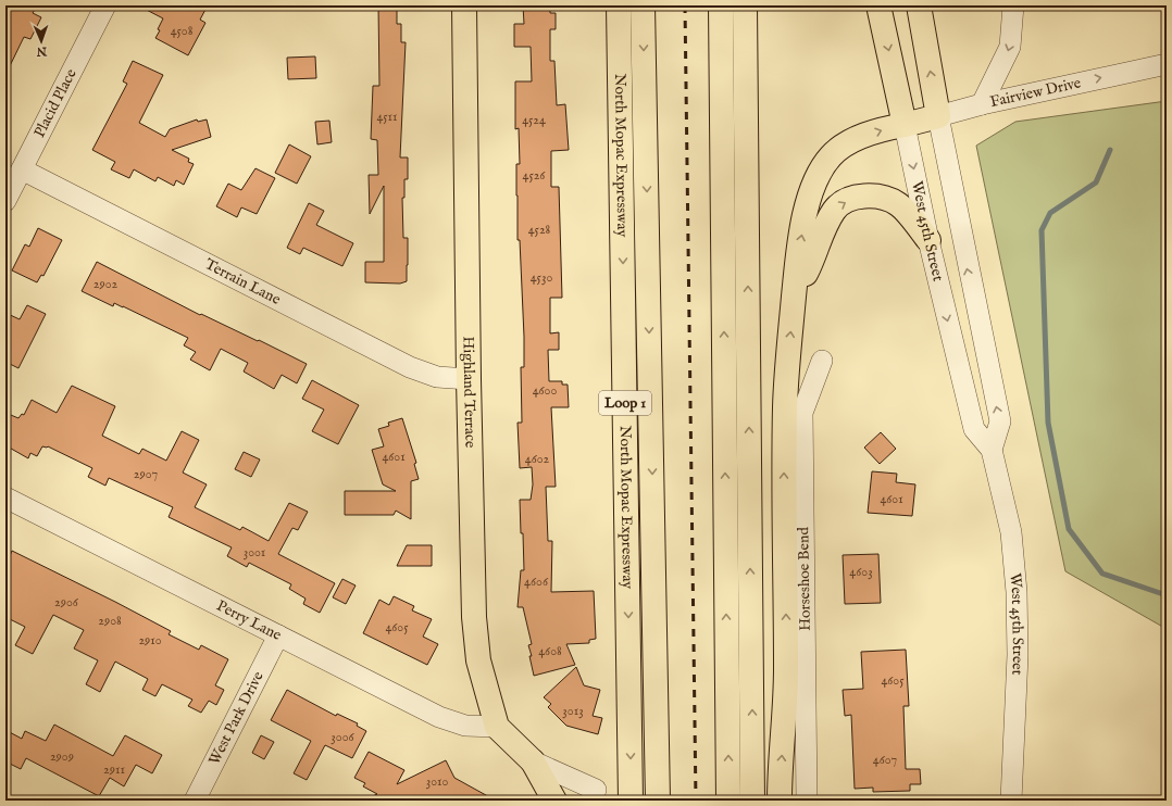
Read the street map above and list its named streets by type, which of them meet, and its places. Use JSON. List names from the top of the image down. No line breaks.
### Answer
{"streets":{"main road":["Fairview Drive","North Mopac Expressway","West 45th Street","Highland Terrace","Loop 1"],"street":["Placid Place","Terrain Lane","Horseshoe Bend","Perry Lane","West Park Drive"]},"crossings":[["Fairview Drive","West 45th Street"],["Placid Place","Terrain Lane"],["Terrain Lane","Highland Terrace"],["Highland Terrace","Perry Lane"],["Perry Lane","West Park Drive"]],"house_numbers":["4508","4511","4524","4526","4528","4530","2902","4600","4601","4602","2907","4601","3001","4603","4606","2906","2908","4605","2910","4608","4605","3013","3006","2909","4607","2911","3010"],"north":"bottom"}
